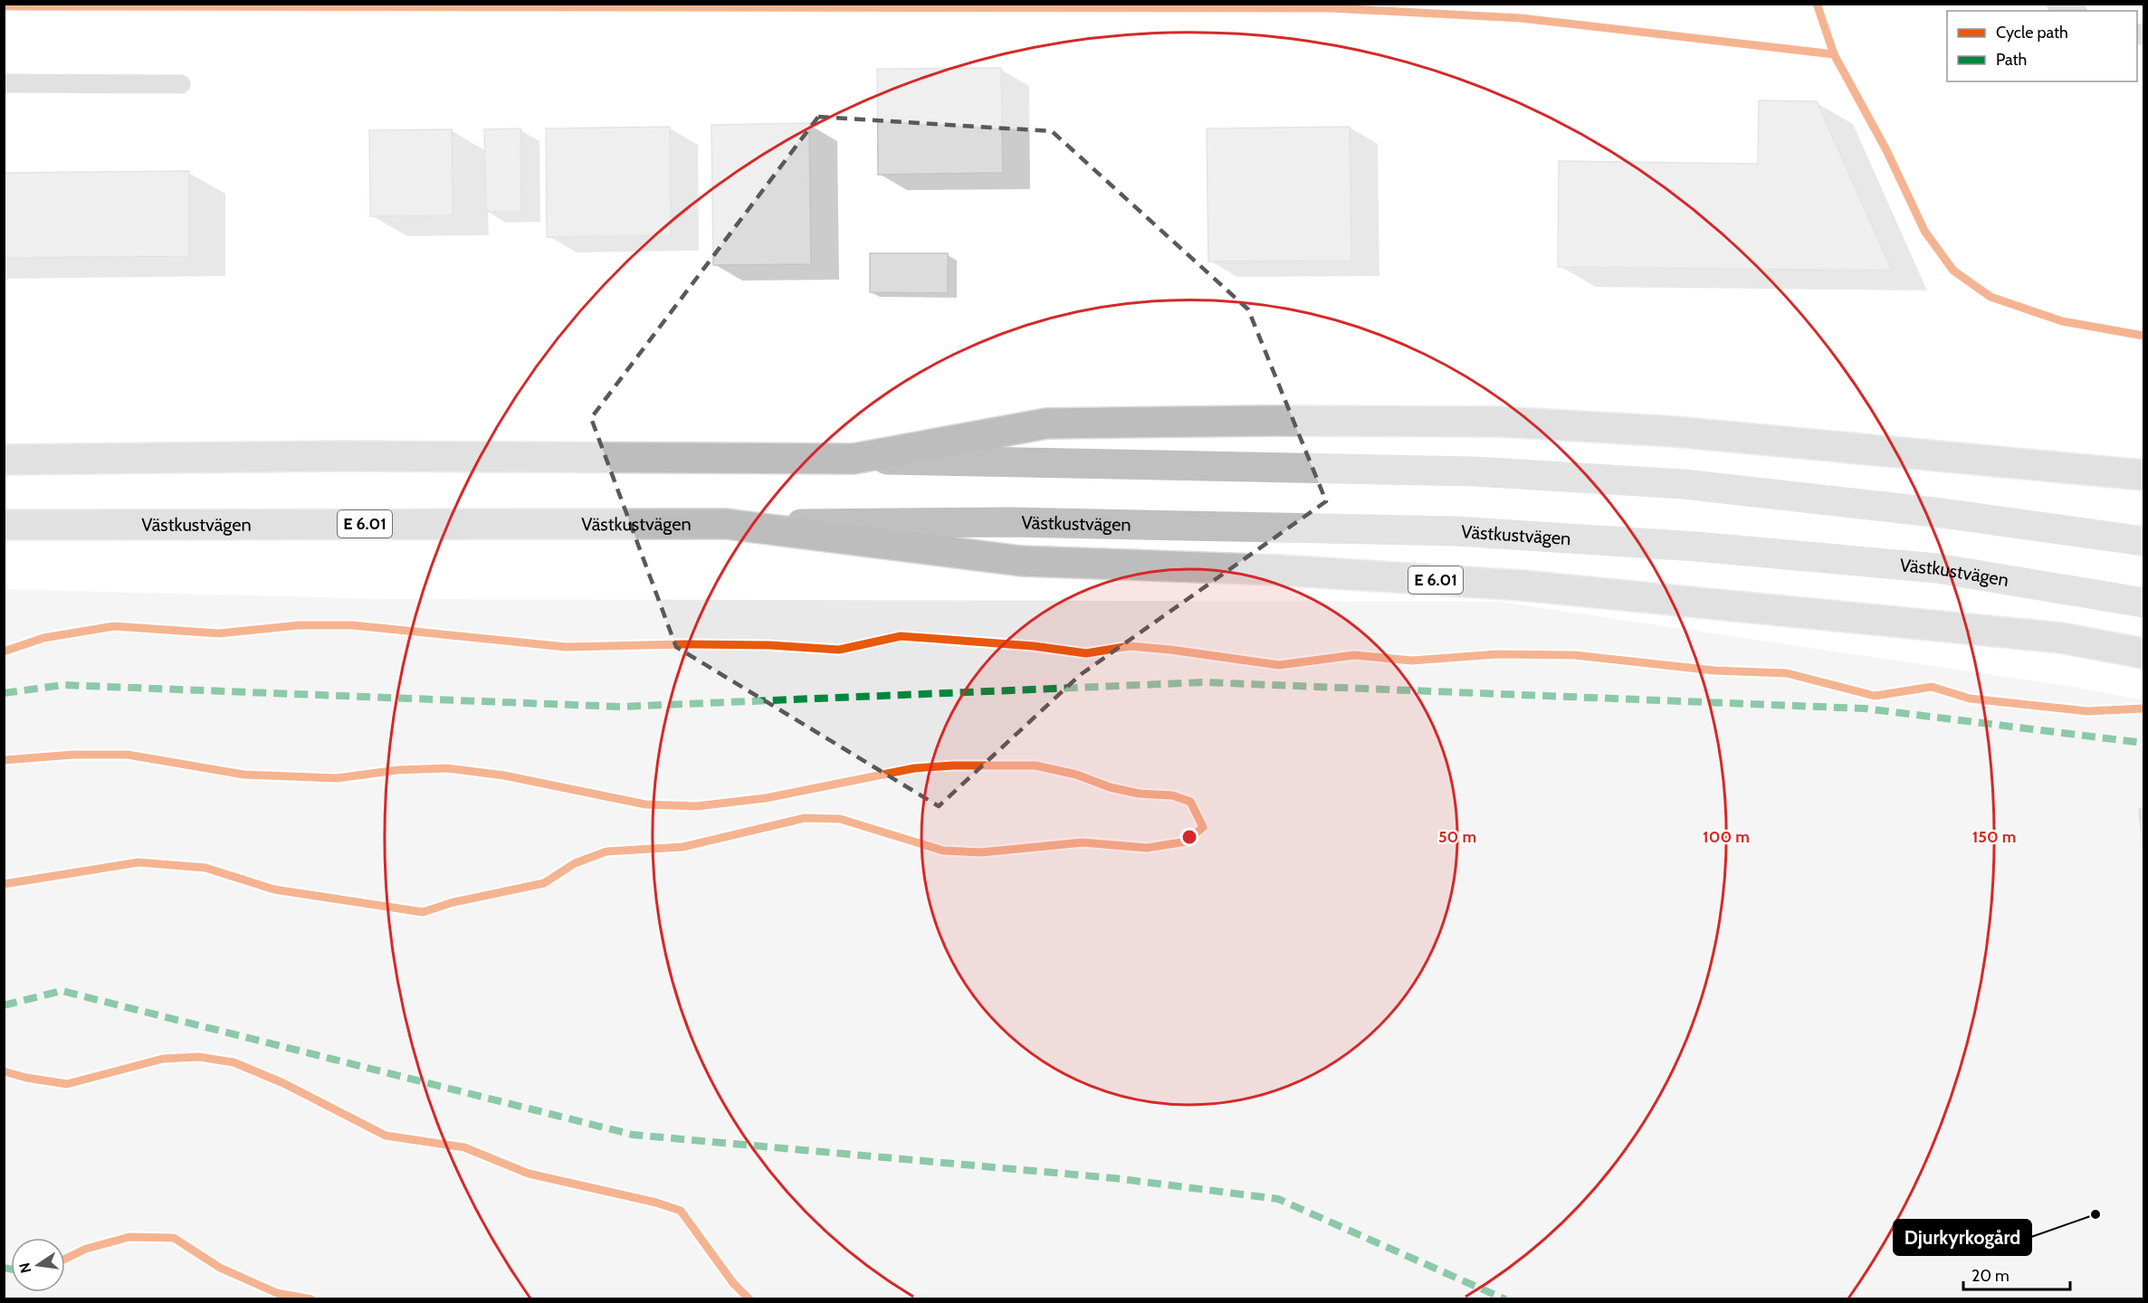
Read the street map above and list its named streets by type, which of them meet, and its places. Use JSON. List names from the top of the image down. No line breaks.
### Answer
{"streets":{"highway":["Västkustvägen","E 6.01"]},"crossings":[["Västkustvägen","E 6.01"]],"places":["Djurkyrkogård"],"legend":["Cycle path","Path"],"scale_bar":"20 m","north":"left","rings":["50 m","100 m","150 m"]}
